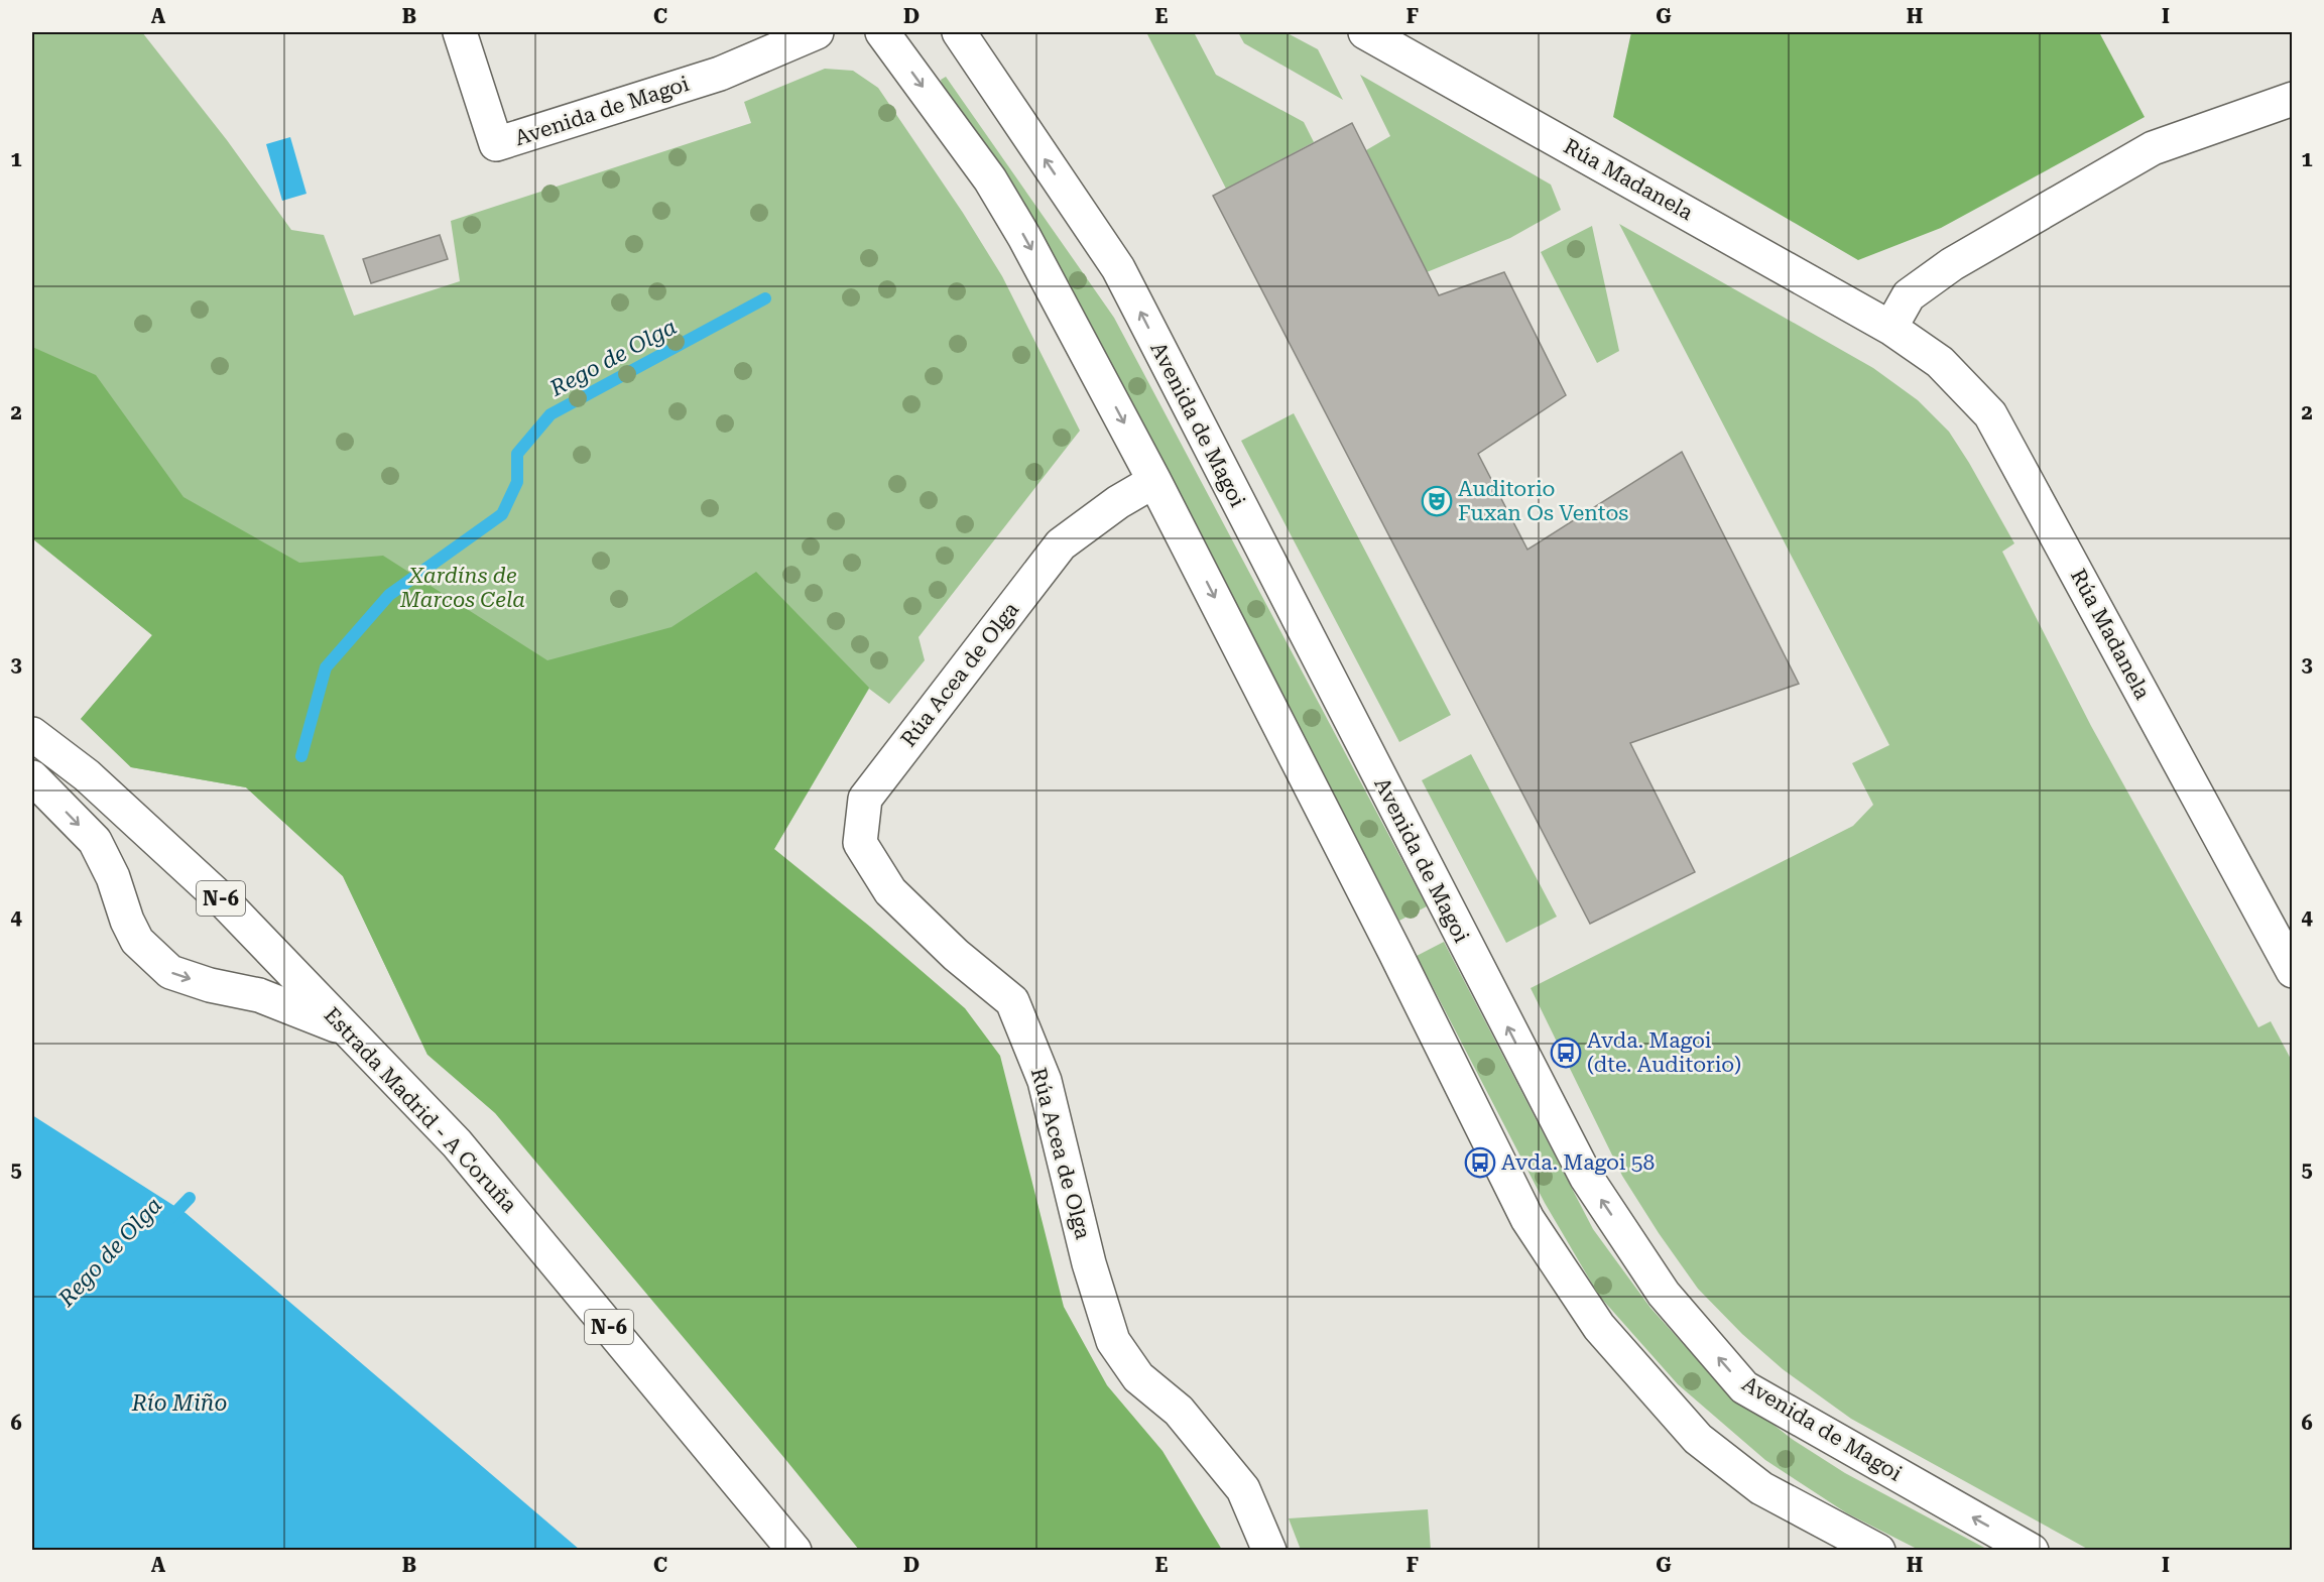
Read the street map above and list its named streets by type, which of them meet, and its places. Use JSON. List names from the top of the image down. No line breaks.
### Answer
{"streets":{"main road":["Avenida de Magoi","Rúa Madanela","Rúa Acea de Olga","N-6","Estrada Madrid - A Coruña"]},"water":["Rego de Olga","Río Miño"],"parks":["Xardíns de Marcos Cela"],"places":{"theatre":["Auditorio Fuxan Os Ventos"],"bus stop":["Avda. Magoi (dte. Auditorio)","Avda. Magoi 58"]},"grid":{"columns":["A","B","C","D","E","F","G","H","I"],"rows":["1","2","3","4","5","6"]}}
